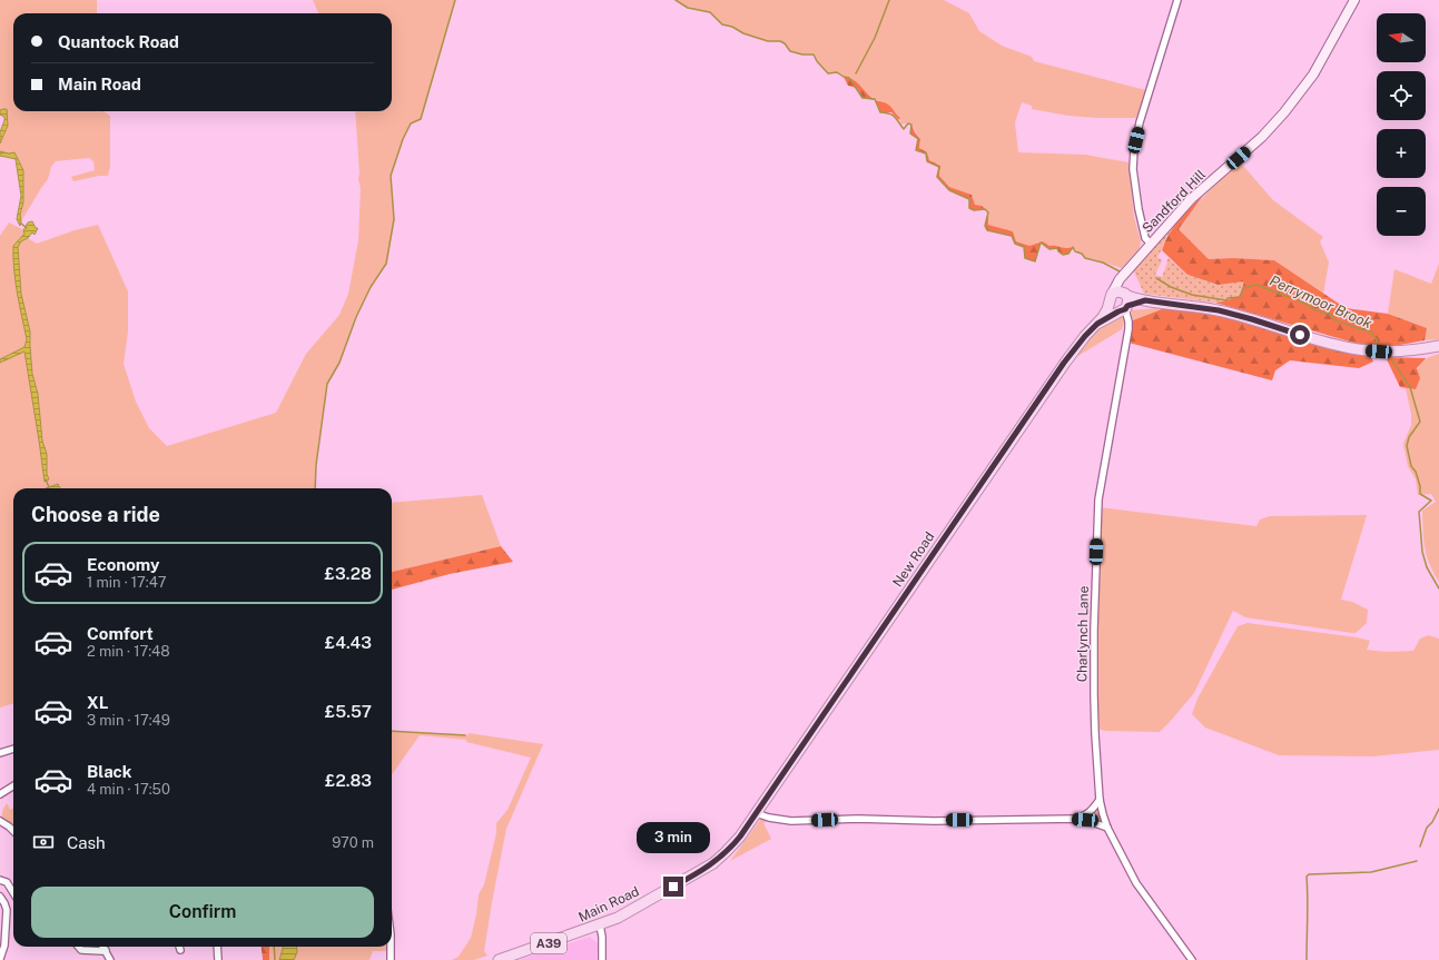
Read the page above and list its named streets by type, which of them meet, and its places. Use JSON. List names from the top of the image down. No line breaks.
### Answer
{"streets":{"main road":["Sandford Hill","New Road","Main Road","A39"],"street":["Charlynch Lane"]},"crossings":[["Sandford Hill","New Road"],["New Road","Charlynch Lane"],["New Road","Main Road"]],"water":["Perrymoor Brook"],"north":"left","page":{"map_buttons":["+","−"],"banner":["Quantock Road","Main Road"],"heading":"Choose a ride","list":[{"name":"Economy","note":"1 min · 17:47","value":"£3.28"},{"name":"Comfort","note":"2 min · 17:48","value":"£4.43"},{"name":"XL","note":"3 min · 17:49","value":"£5.57"},{"name":"Black","note":"4 min · 17:50","value":"£2.83"}],"pay":["Cash","970 m"],"bubble":"3 min","buttons":"Confirm"}}
